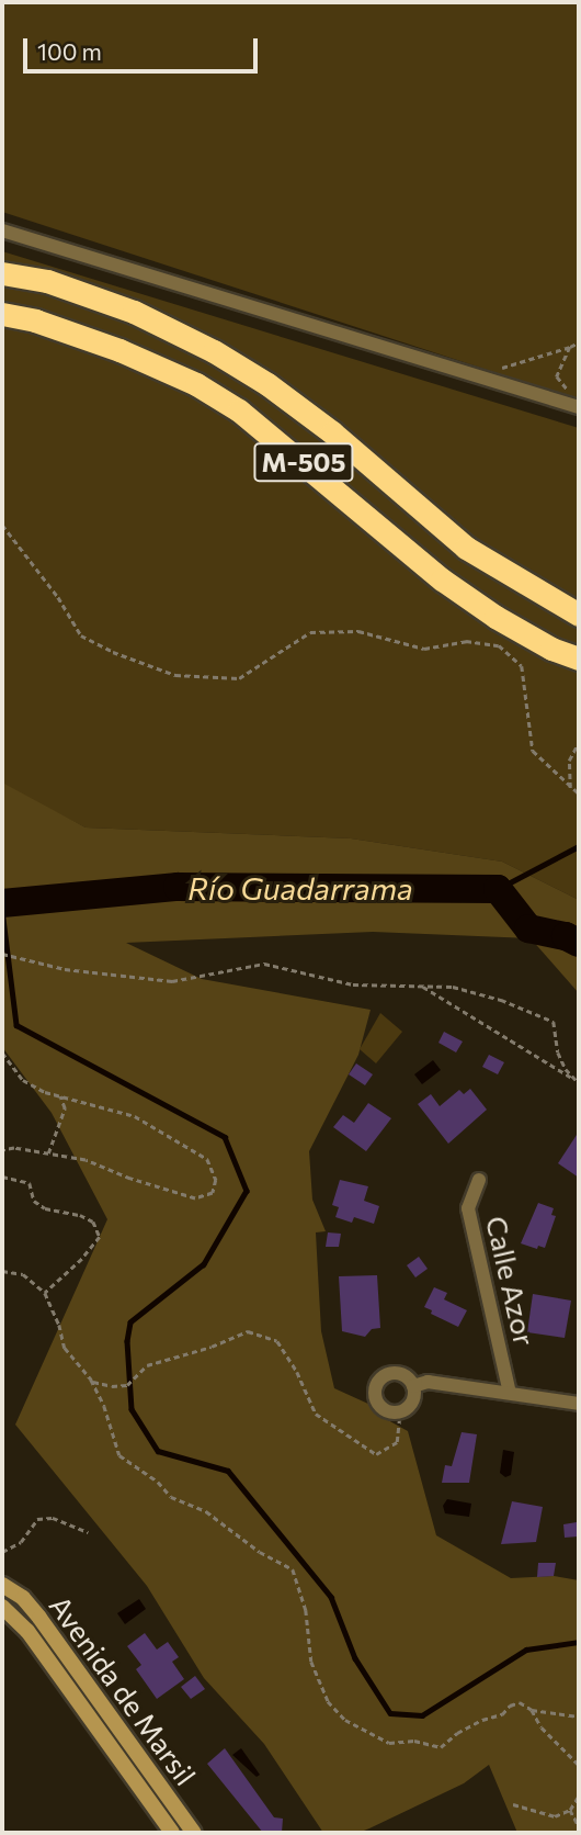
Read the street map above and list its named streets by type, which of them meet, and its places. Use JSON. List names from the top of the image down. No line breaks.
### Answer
{"streets":{"highway":["M-505"],"street":["Calle Azor","Avenida de Marsil"]},"water":["Río Guadarrama"],"scale_bar":"100 m"}
